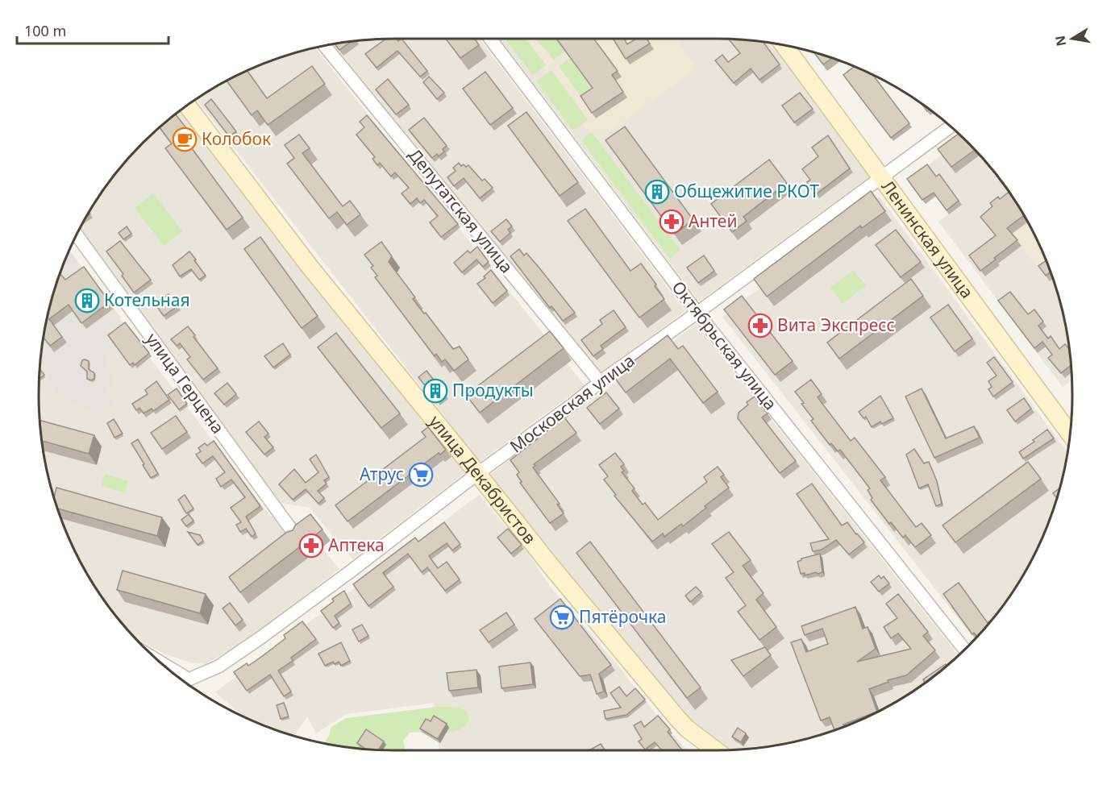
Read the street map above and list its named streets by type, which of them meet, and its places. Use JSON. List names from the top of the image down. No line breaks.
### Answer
{"streets":{"street":["Депутатская улица","Ленинская улица","Октябрьская улица","улица Герцена","Московская улица","улица Декабристов"]},"crossings":[["Депутатская улица","Московская улица"],["Ленинская улица","Московская улица"],["Октябрьская улица","Московская улица"],["Московская улица","улица Декабристов"]],"places":{"cafe":["Колобок"],"building":["Общежитие РКОТ","Котельная","Продукты"],"pharmacy":["Антей","Вита Экспресс","Аптека"],"supermarket":["Атрус","Пятёрочка"]},"scale_bar":"100 m","north":"left"}
